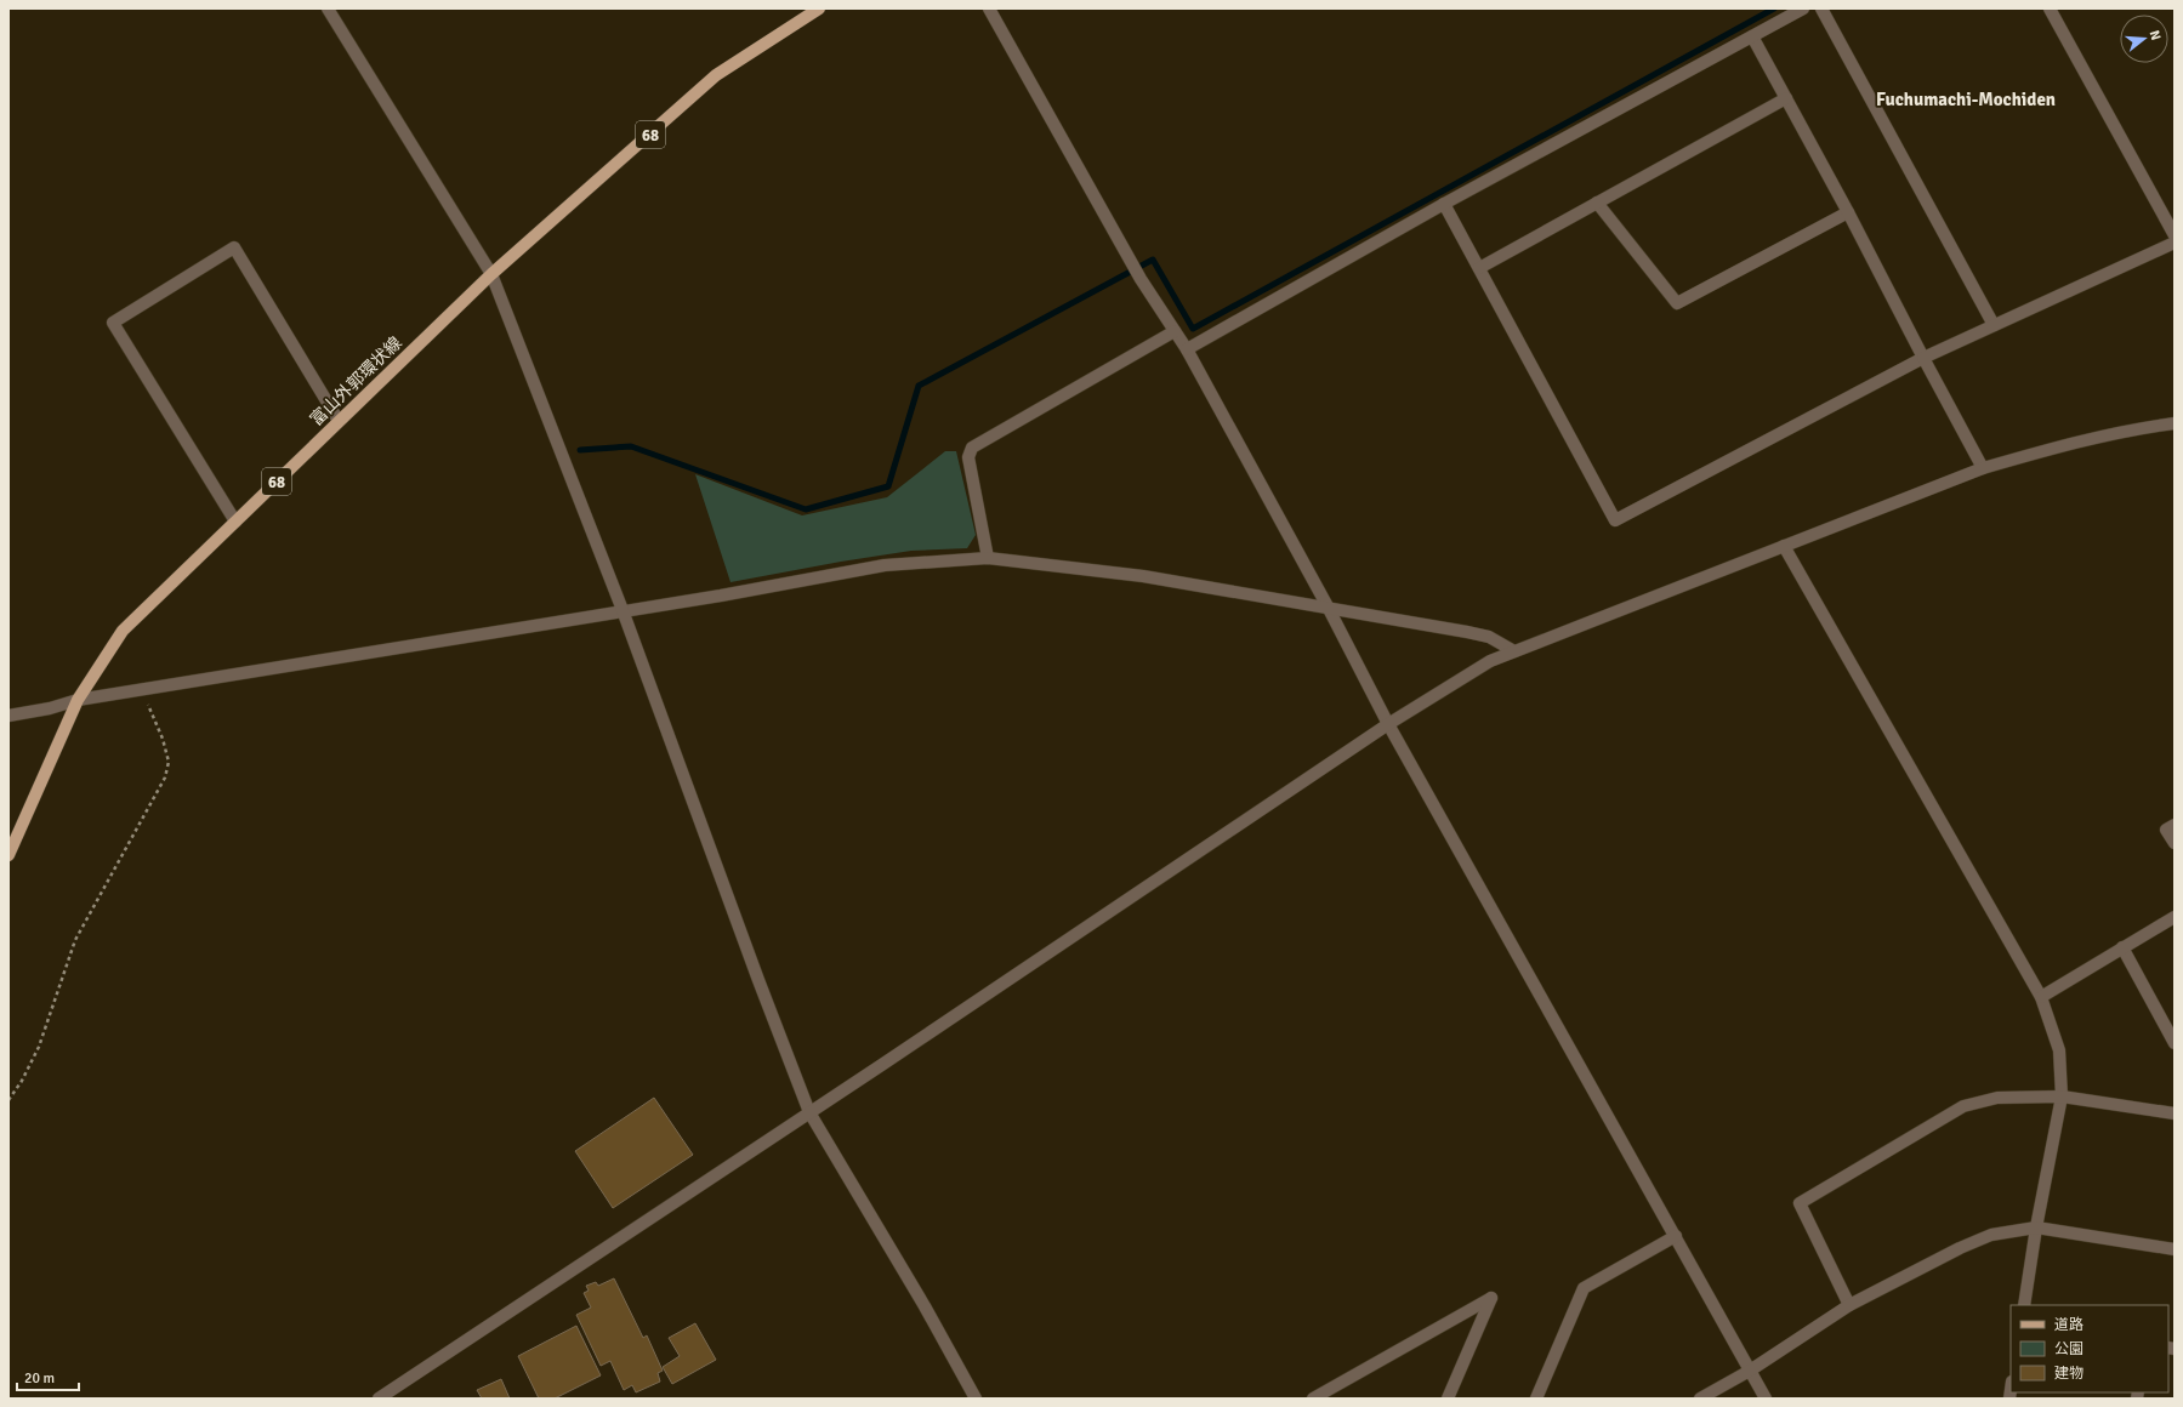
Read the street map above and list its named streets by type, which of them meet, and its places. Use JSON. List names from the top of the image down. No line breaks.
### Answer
{"streets":{"main road":["68","富山外郭環状線"]},"districts":["Fuchumachi-Mochiden"],"legend":["道路","公園","建物"],"scale_bar":"20 m","north":"right"}
